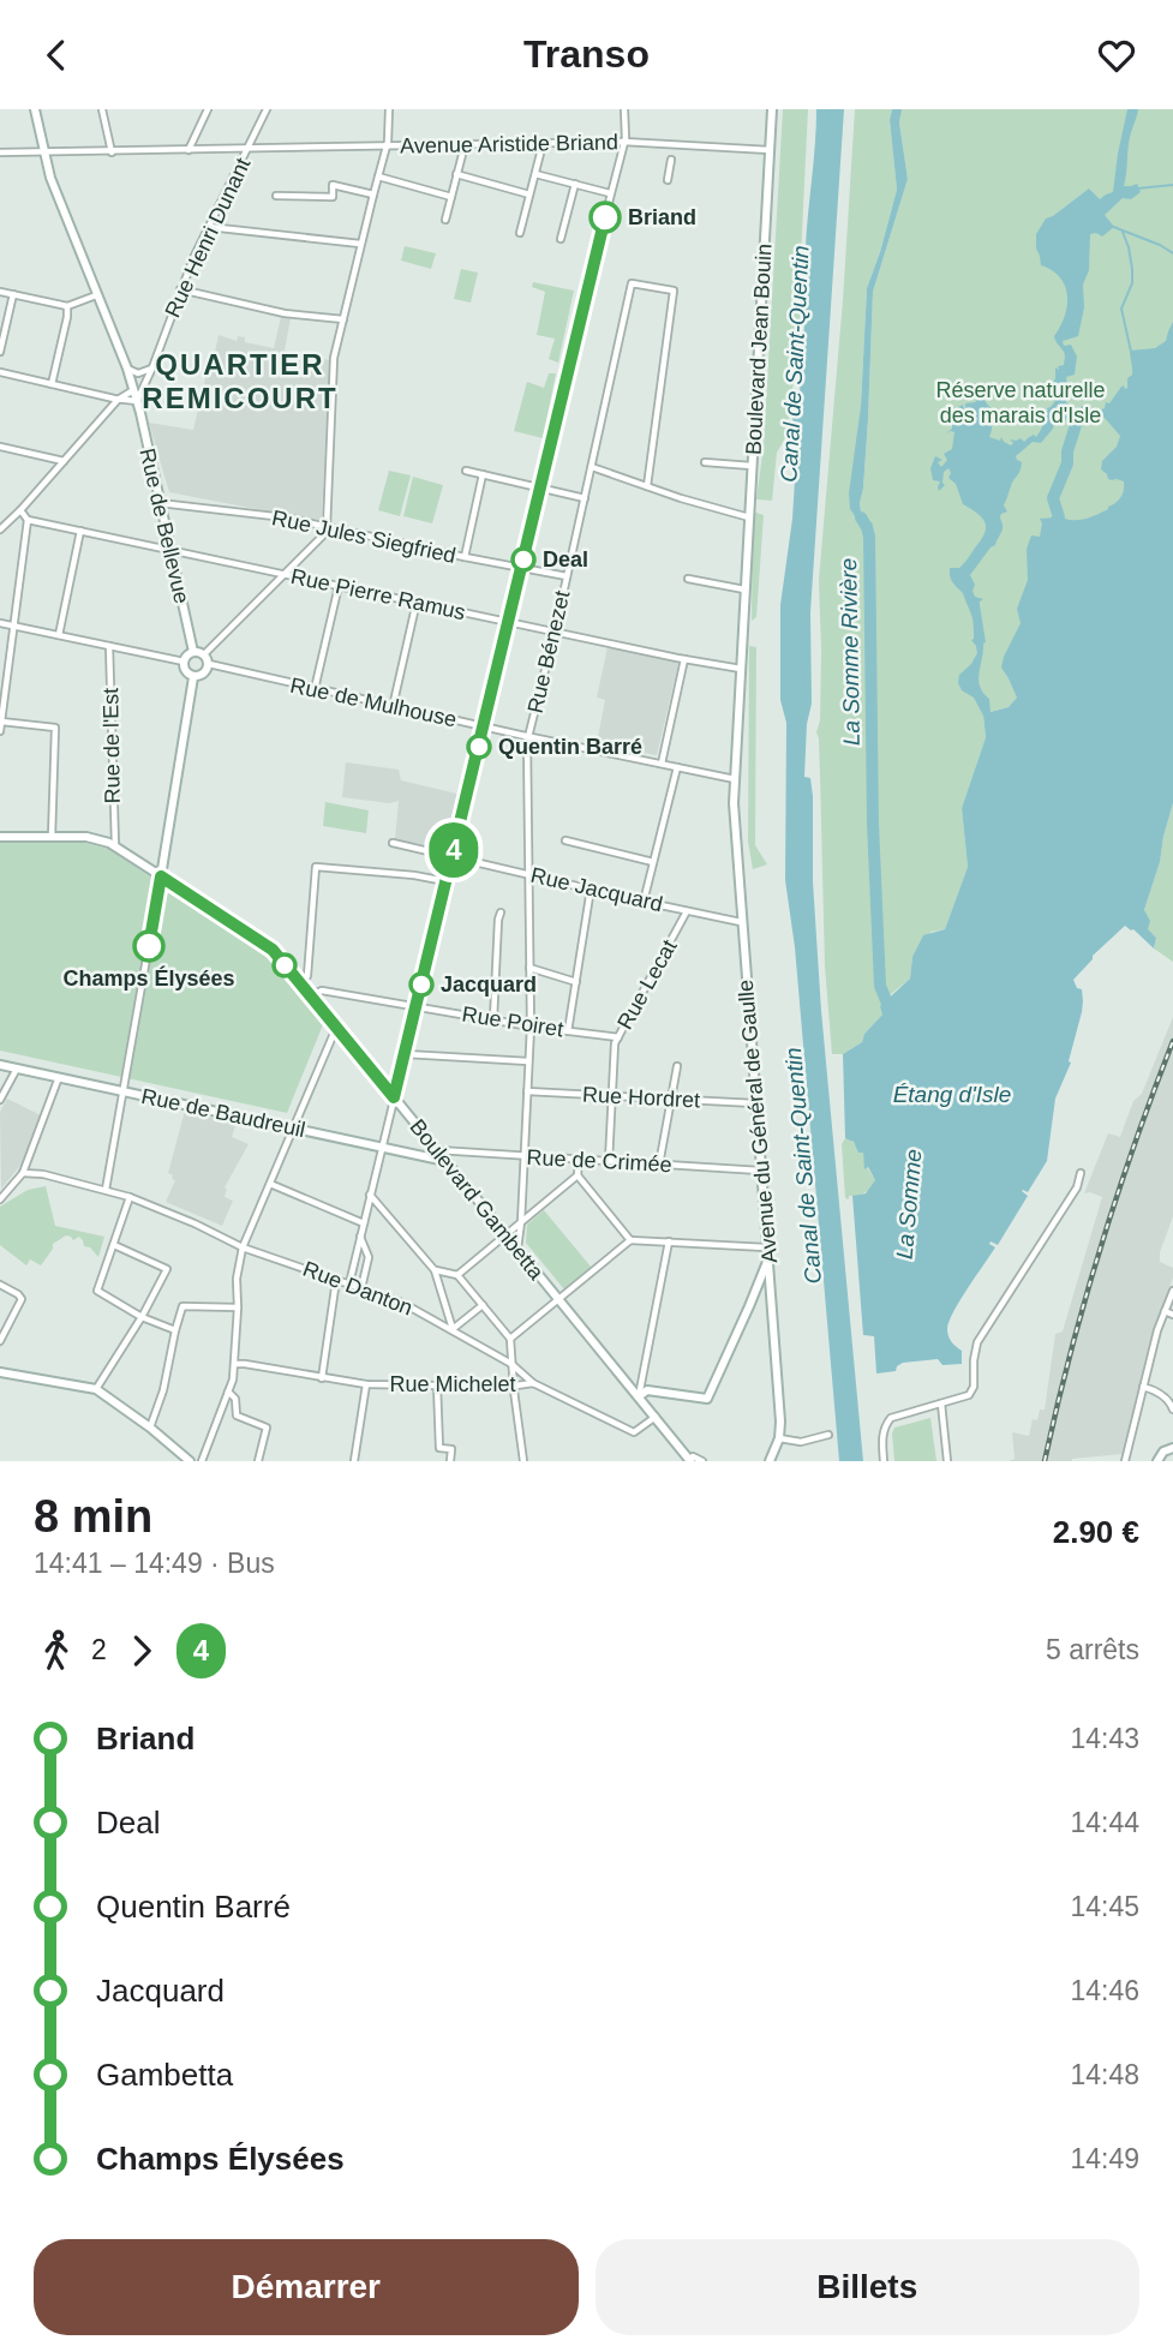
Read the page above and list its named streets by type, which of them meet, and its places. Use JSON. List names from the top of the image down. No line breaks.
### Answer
{"streets":{"street":["Avenue Aristide Briand","Rue Henri Dunant","Boulevard Jean Bouin","Rue de Bellevue","Rue Jules Siegfried","Rue Pierre Ramus","Rue Bénezet","Rue de Mulhouse","Rue de l'Est","Rue Jacquard","Rue Lecat","Rue Poiret","Rue Hordret","Rue de Baudreuil","Avenue du Général de Gaulle","Rue de Crimée","Boulevard Gambetta","Rue Danton","Rue Michelet"]},"crossings":[["Avenue Aristide Briand","Rue Henri Dunant"],["Avenue Aristide Briand","Boulevard Jean Bouin"],["Avenue Aristide Briand","Rue de Bellevue"],["Rue Henri Dunant","Rue de Bellevue"],["Boulevard Jean Bouin","Rue Pierre Ramus"],["Boulevard Jean Bouin","Rue de Mulhouse"],["Boulevard Jean Bouin","Avenue du Général de Gaulle"],["Rue de Bellevue","Rue Jules Siegfried"],["Rue de Bellevue","Rue Pierre Ramus"],["Rue de Bellevue","Rue de Mulhouse"],["Rue Jules Siegfried","Rue Bénezet"],["Rue Pierre Ramus","Rue Bénezet"],["Rue Bénezet","Rue de Mulhouse"],["Rue Bénezet","Rue Jacquard"],["Rue Bénezet","Rue Poiret"],["Rue Bénezet","Rue Hordret"],["Rue Bénezet","Rue de Crimée"],["Rue Bénezet","Boulevard Gambetta"],["Rue de Mulhouse","Avenue du Général de Gaulle"],["Rue de l'Est","Boulevard Gambetta"],["Rue Jacquard","Rue Lecat"],["Rue Jacquard","Avenue du Général de Gaulle"],["Rue Lecat","Rue Poiret"],["Rue Lecat","Rue Hordret"],["Rue Lecat","Rue de Crimée"],["Rue Poiret","Boulevard Gambetta"],["Rue Hordret","Avenue du Général de Gaulle"],["Rue de Baudreuil","Boulevard Gambetta"],["Avenue du Général de Gaulle","Rue de Crimée"],["Rue de Crimée","Boulevard Gambetta"],["Boulevard Gambetta","Rue Michelet"],["Rue Danton","Rue Michelet"]],"districts":["QUARTIER REMICOURT"],"water":["Canal de Saint-Quentin","La Somme Rivière","Étang d'Isle","La Somme"],"parks":["Réserve naturelle des marais d'Isle"],"places":["Briand","Deal","Quentin Barré","Champs Élysées","Jacquard"],"lines":["bus line 4"],"page":{"header":"Transo","on_map":"4","heading":["8 min","14:41 – 14:49 · Bus","2.90 €"],"legs":["2","4","5 arrêts"],"list":[{"name":"Briand","value":"14:43"},{"name":"Deal","value":"14:44"},{"name":"Quentin Barré","value":"14:45"},{"name":"Jacquard","value":"14:46"},{"name":"Gambetta","value":"14:48"},{"name":"Champs Élysées","value":"14:49"}],"buttons":["Démarrer","Billets"]}}
